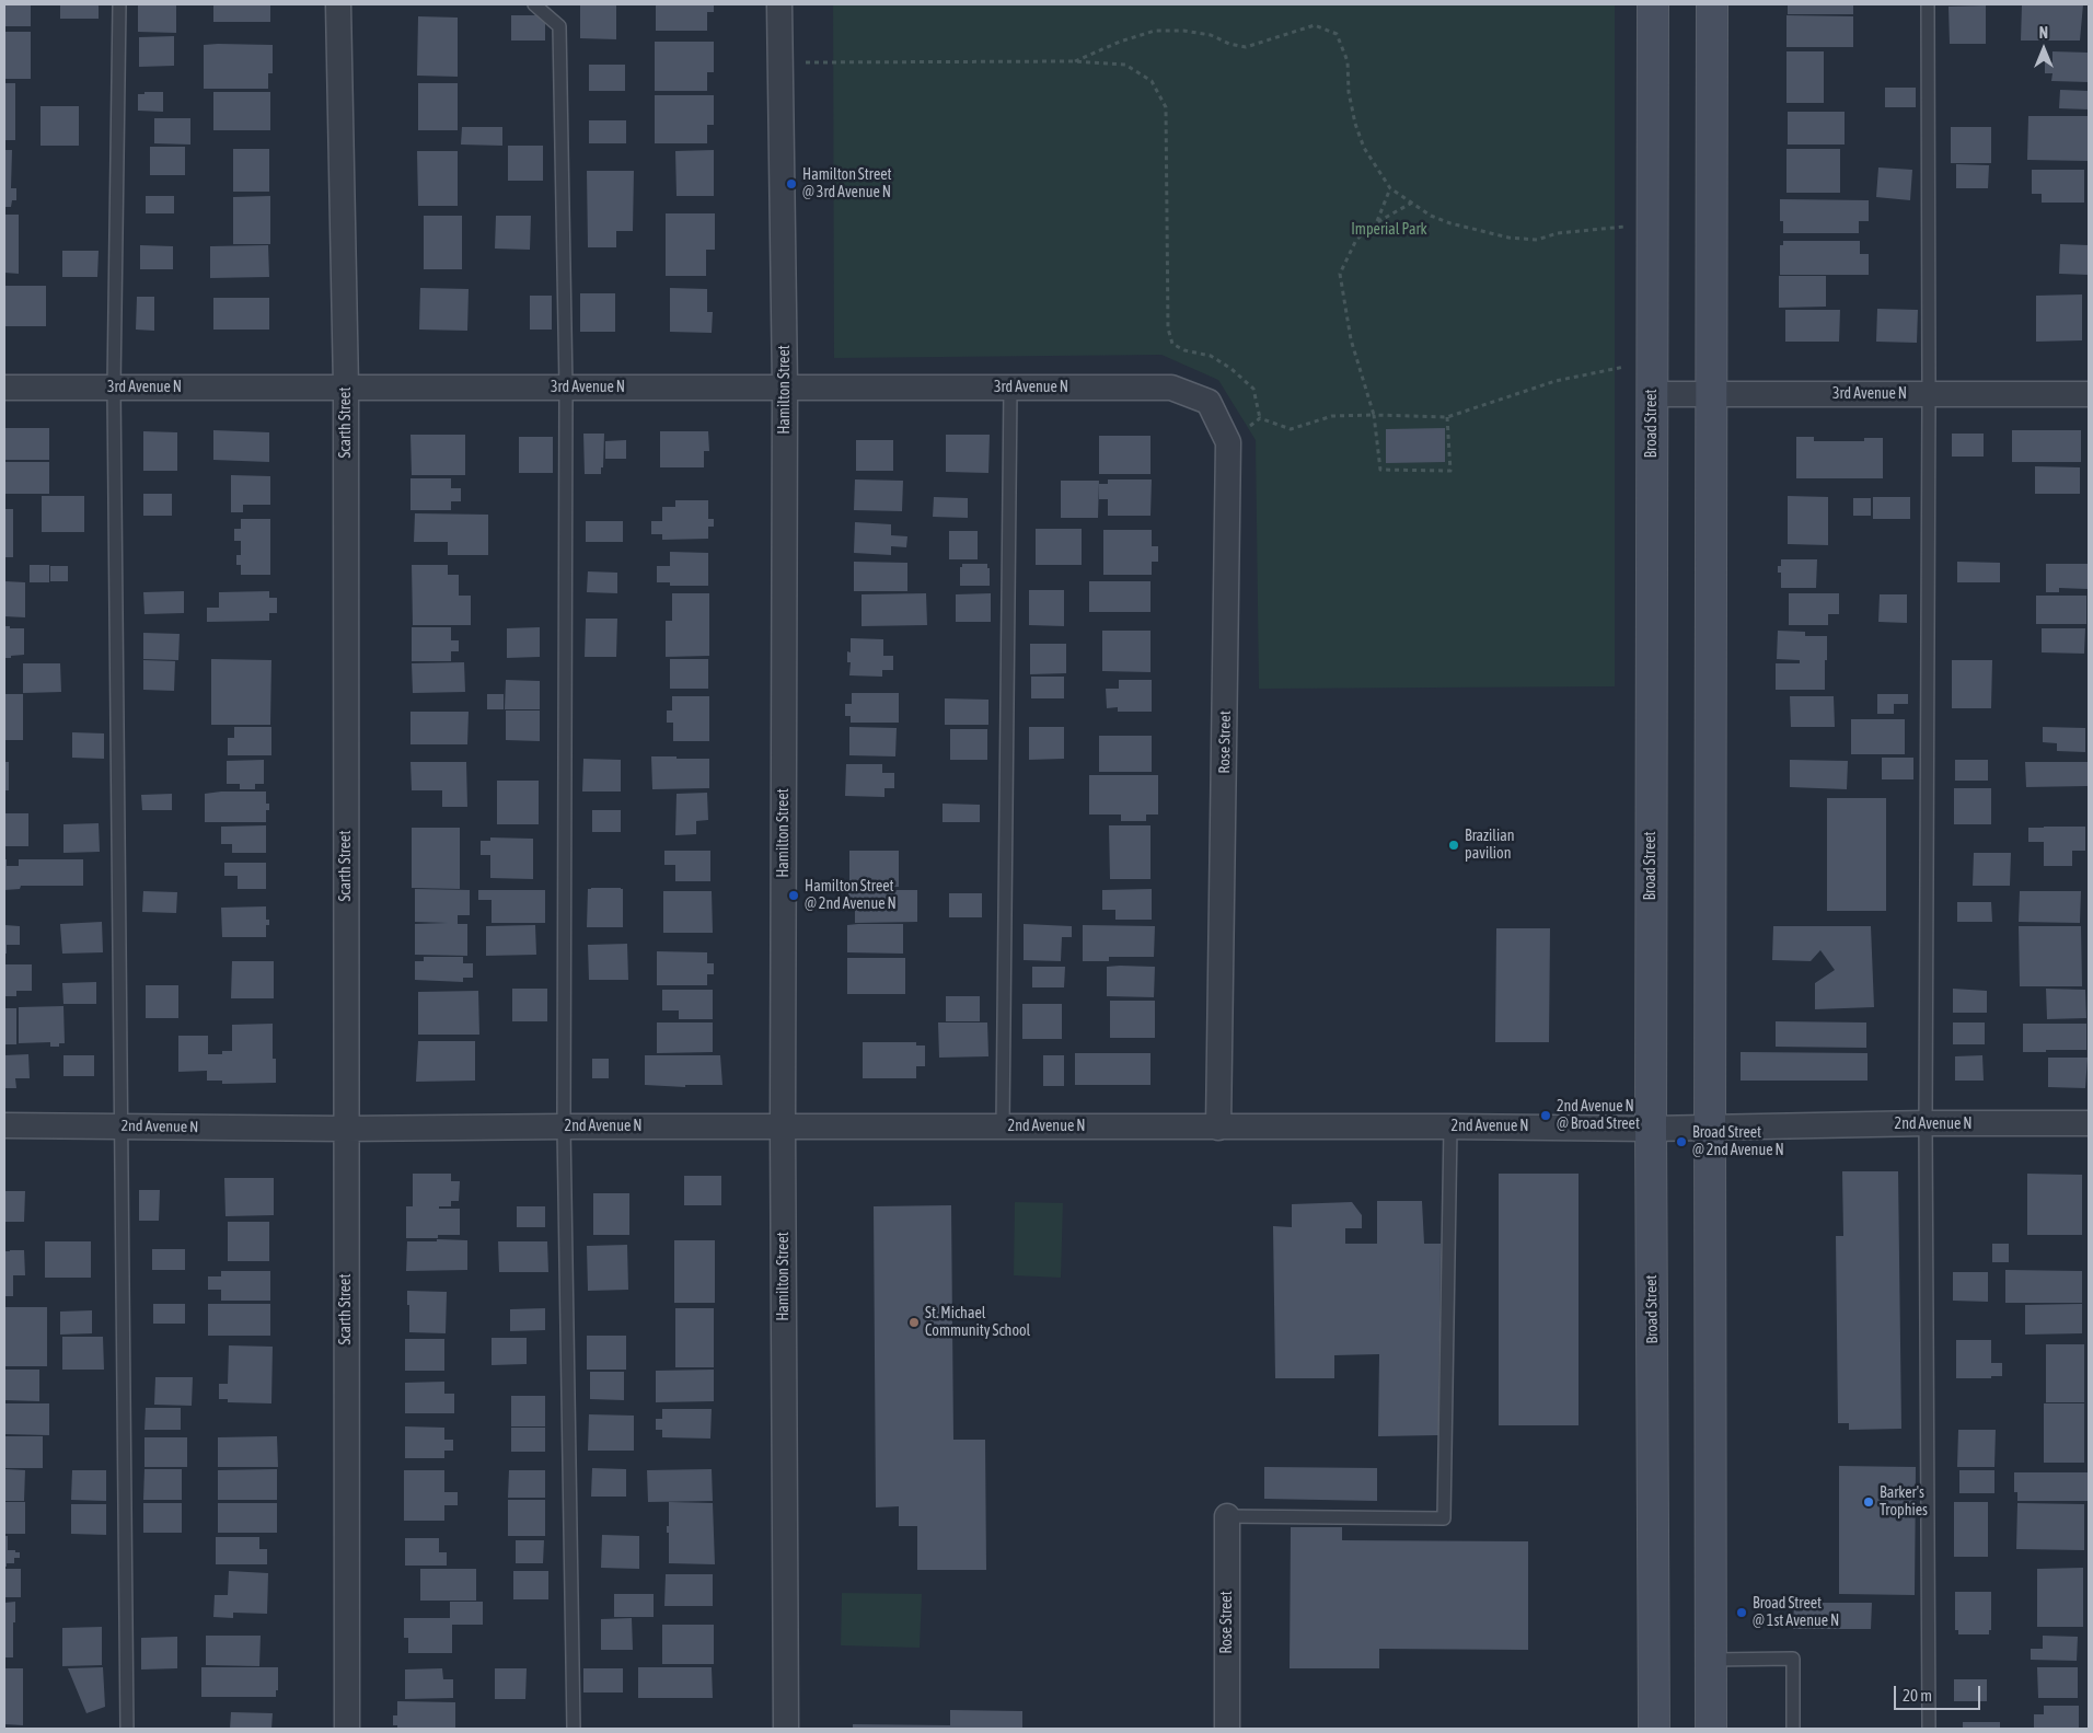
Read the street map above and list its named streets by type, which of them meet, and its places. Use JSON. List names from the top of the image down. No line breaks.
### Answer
{"streets":{"main road":["Broad Street"],"street":["3rd Avenue N","Hamilton Street","Scarth Street","Rose Street","2nd Avenue N"]},"crossings":[["3rd Avenue N","Hamilton Street"],["3rd Avenue N","Scarth Street"],["3rd Avenue N","Broad Street"],["3rd Avenue N","Rose Street"],["Hamilton Street","2nd Avenue N"],["Scarth Street","2nd Avenue N"],["Broad Street","2nd Avenue N"],["Rose Street","2nd Avenue N"]],"parks":["Imperial Park"],"places":["Hamilton Street @ 3rd Avenue N","Brazilian pavilion","Hamilton Street @ 2nd Avenue N","2nd Avenue N @ Broad Street","Broad Street @ 2nd Avenue N","St. Michael Community School","Barker's Trophies","Broad Street @ 1st Avenue N"],"scale_bar":"20 m","north":"top"}
